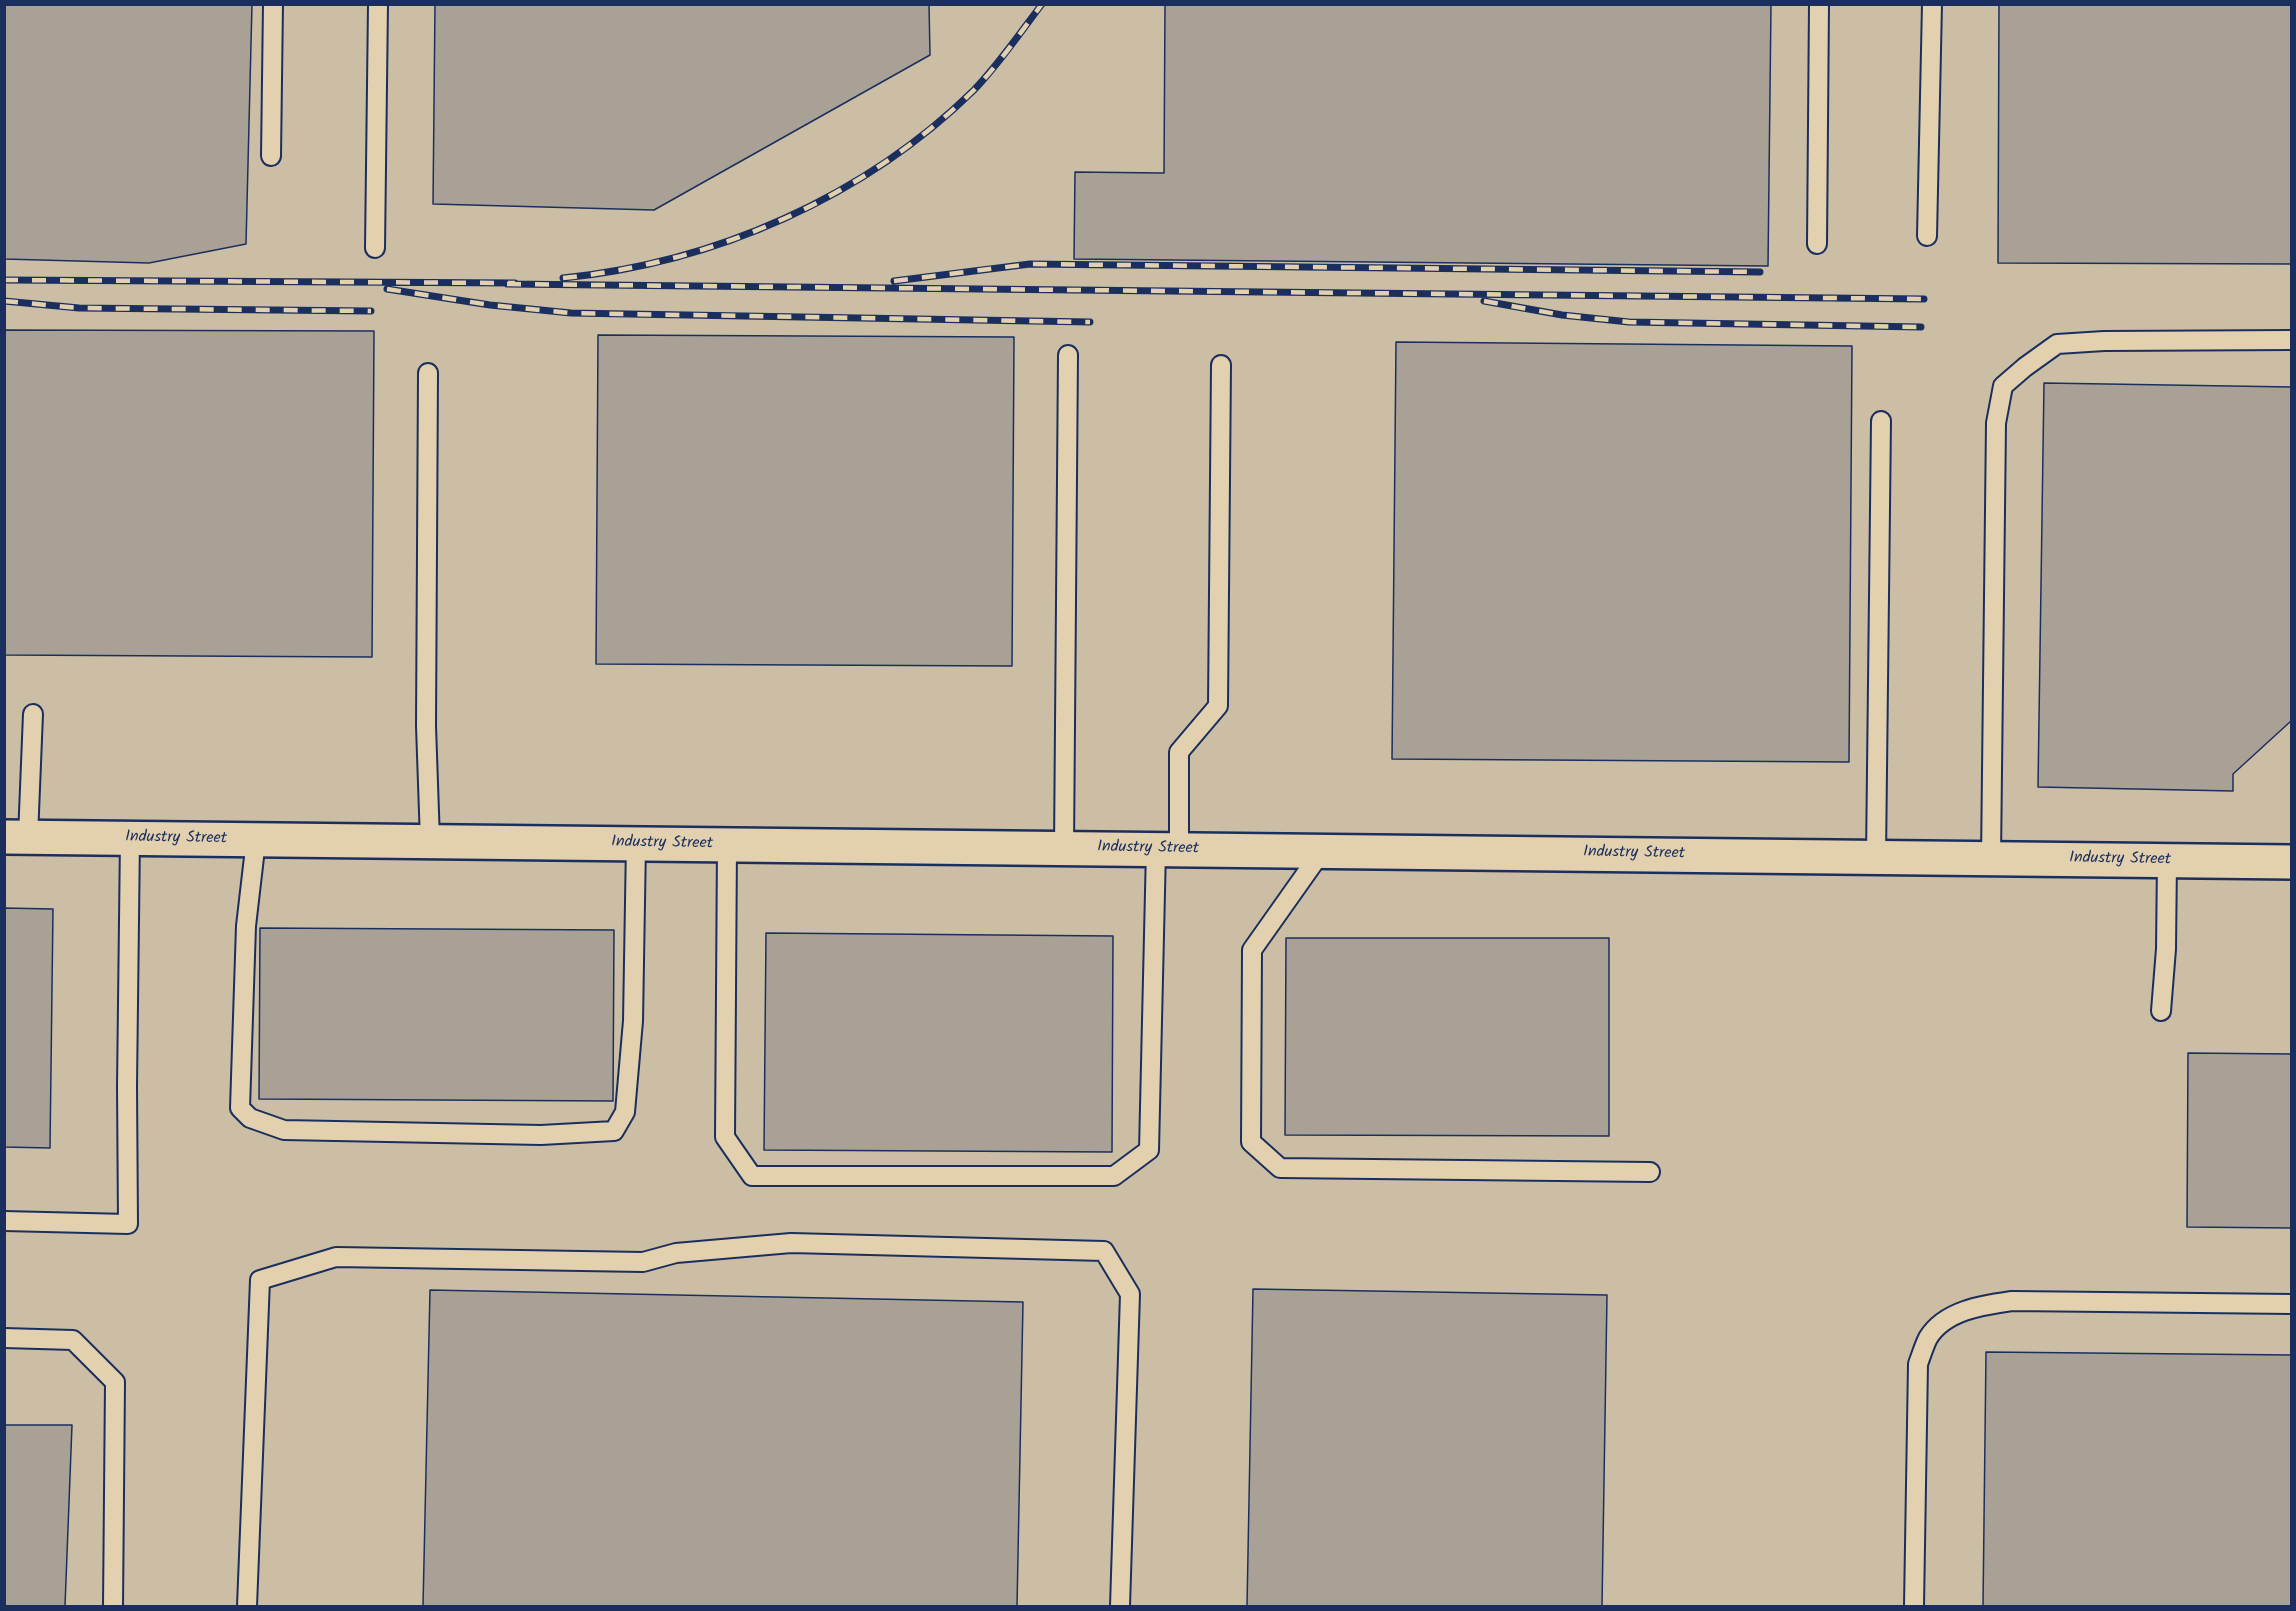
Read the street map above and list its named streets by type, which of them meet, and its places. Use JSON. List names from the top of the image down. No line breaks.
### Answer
{"streets":{"street":["Industry Street"]}}
